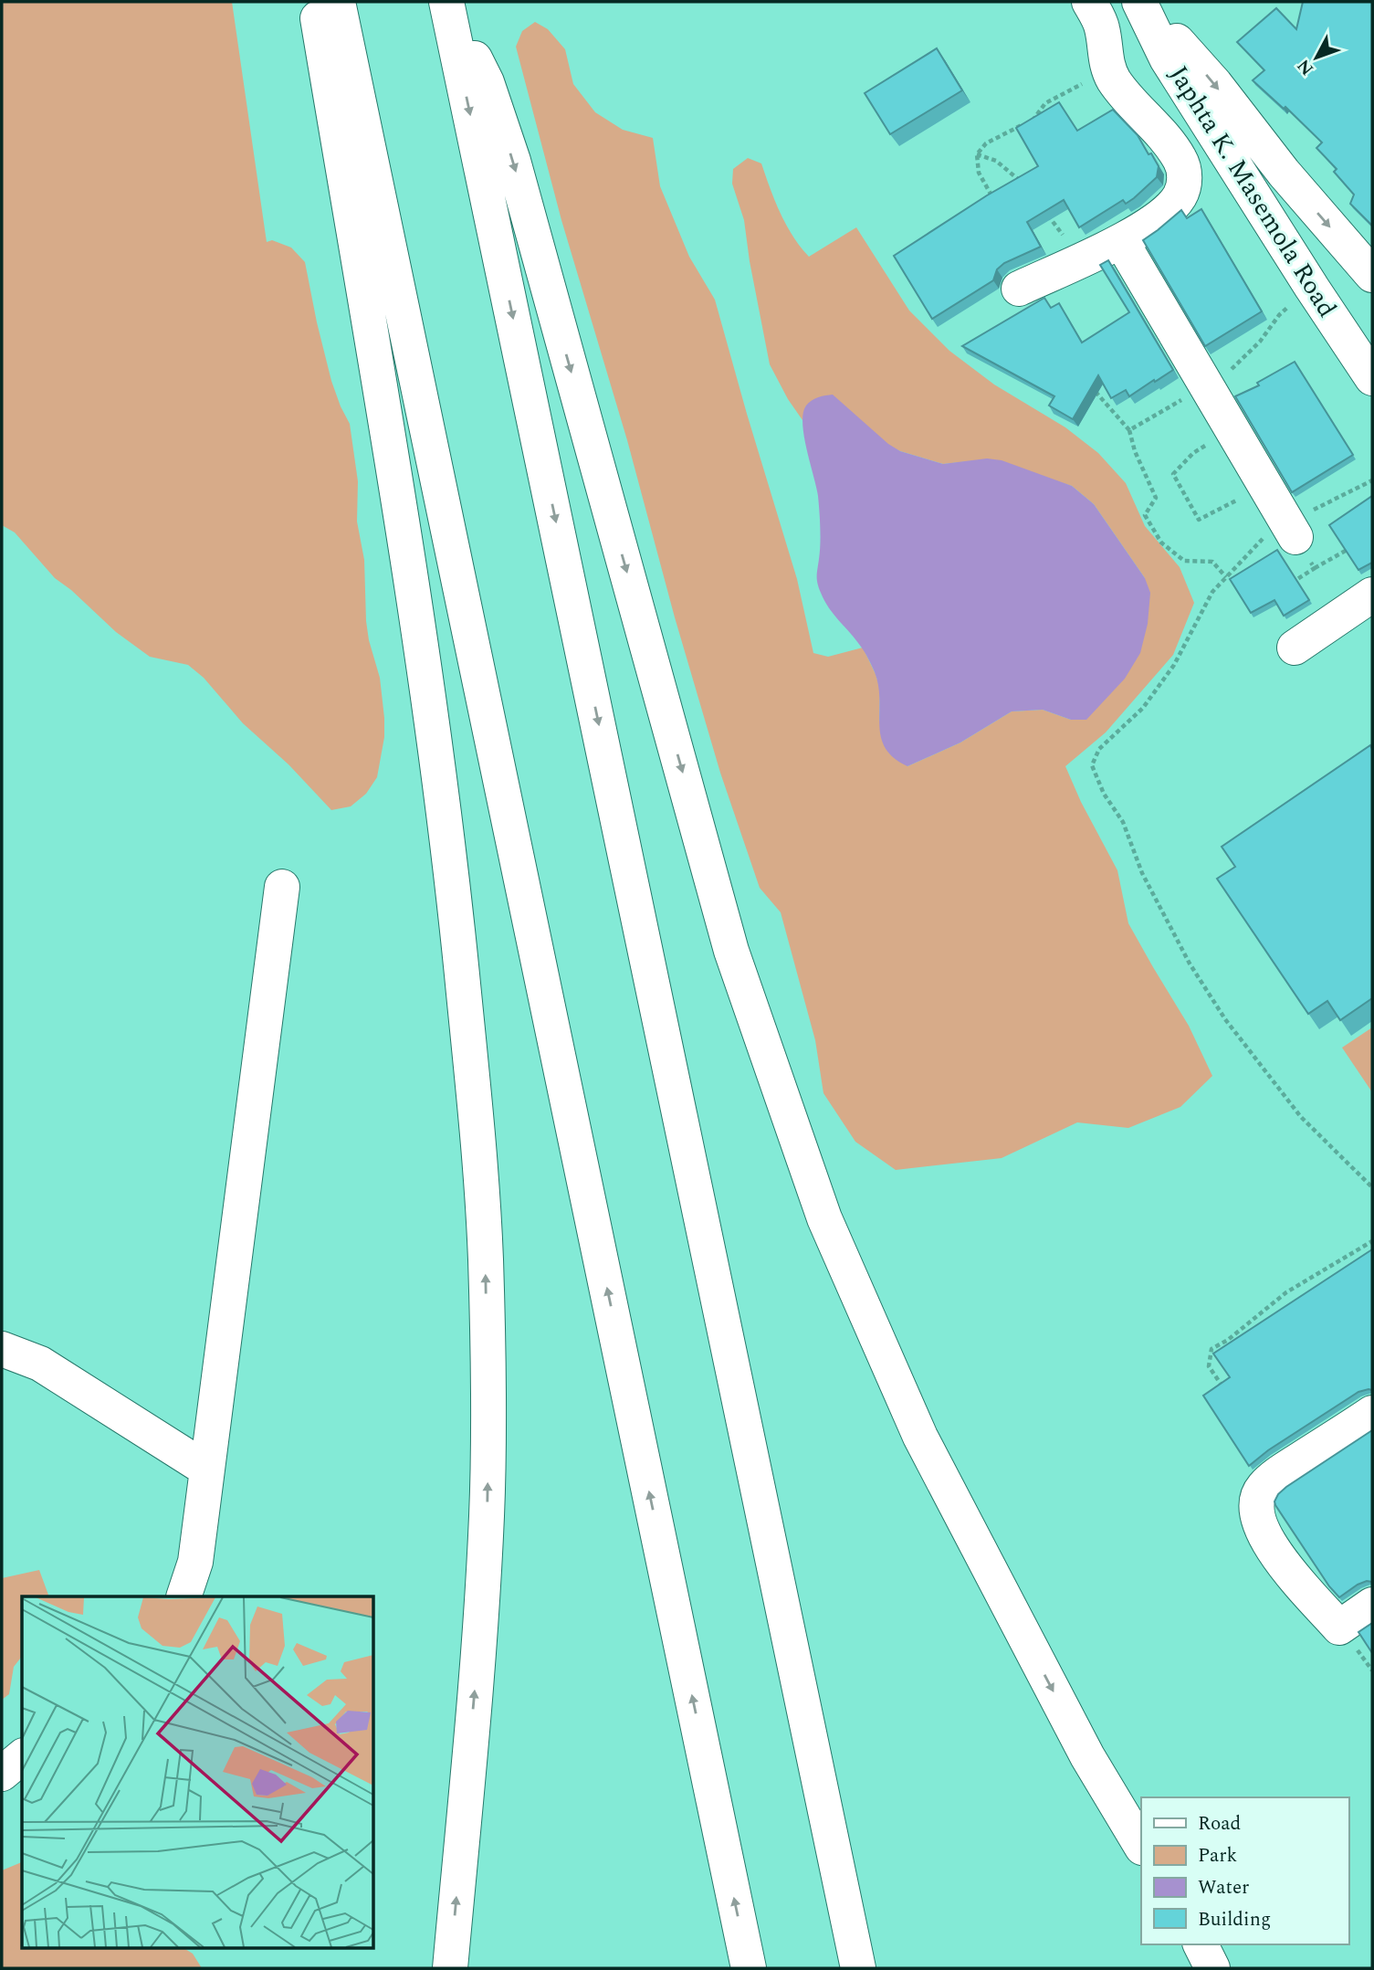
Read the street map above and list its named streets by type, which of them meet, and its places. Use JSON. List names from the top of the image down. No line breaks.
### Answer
{"streets":{"main road":["Japhta K. Masemola Road"]},"legend":["Road","Park","Water","Building"],"north":"bottom left"}
